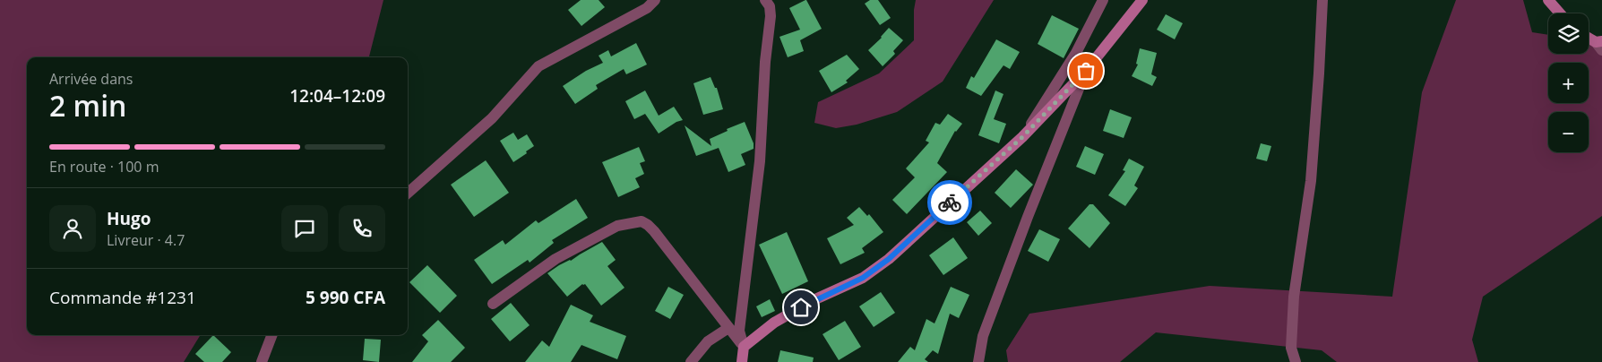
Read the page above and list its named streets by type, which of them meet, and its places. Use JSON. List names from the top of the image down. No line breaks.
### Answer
{"page":{"map_buttons":["+","−"],"heading":["2 min","Arrivée dans","12:04–12:09"],"panel":["Hugo","Livreur · 4.7","Commande #1231","5 990 CFA"],"bar":"En route · 100 m"}}
